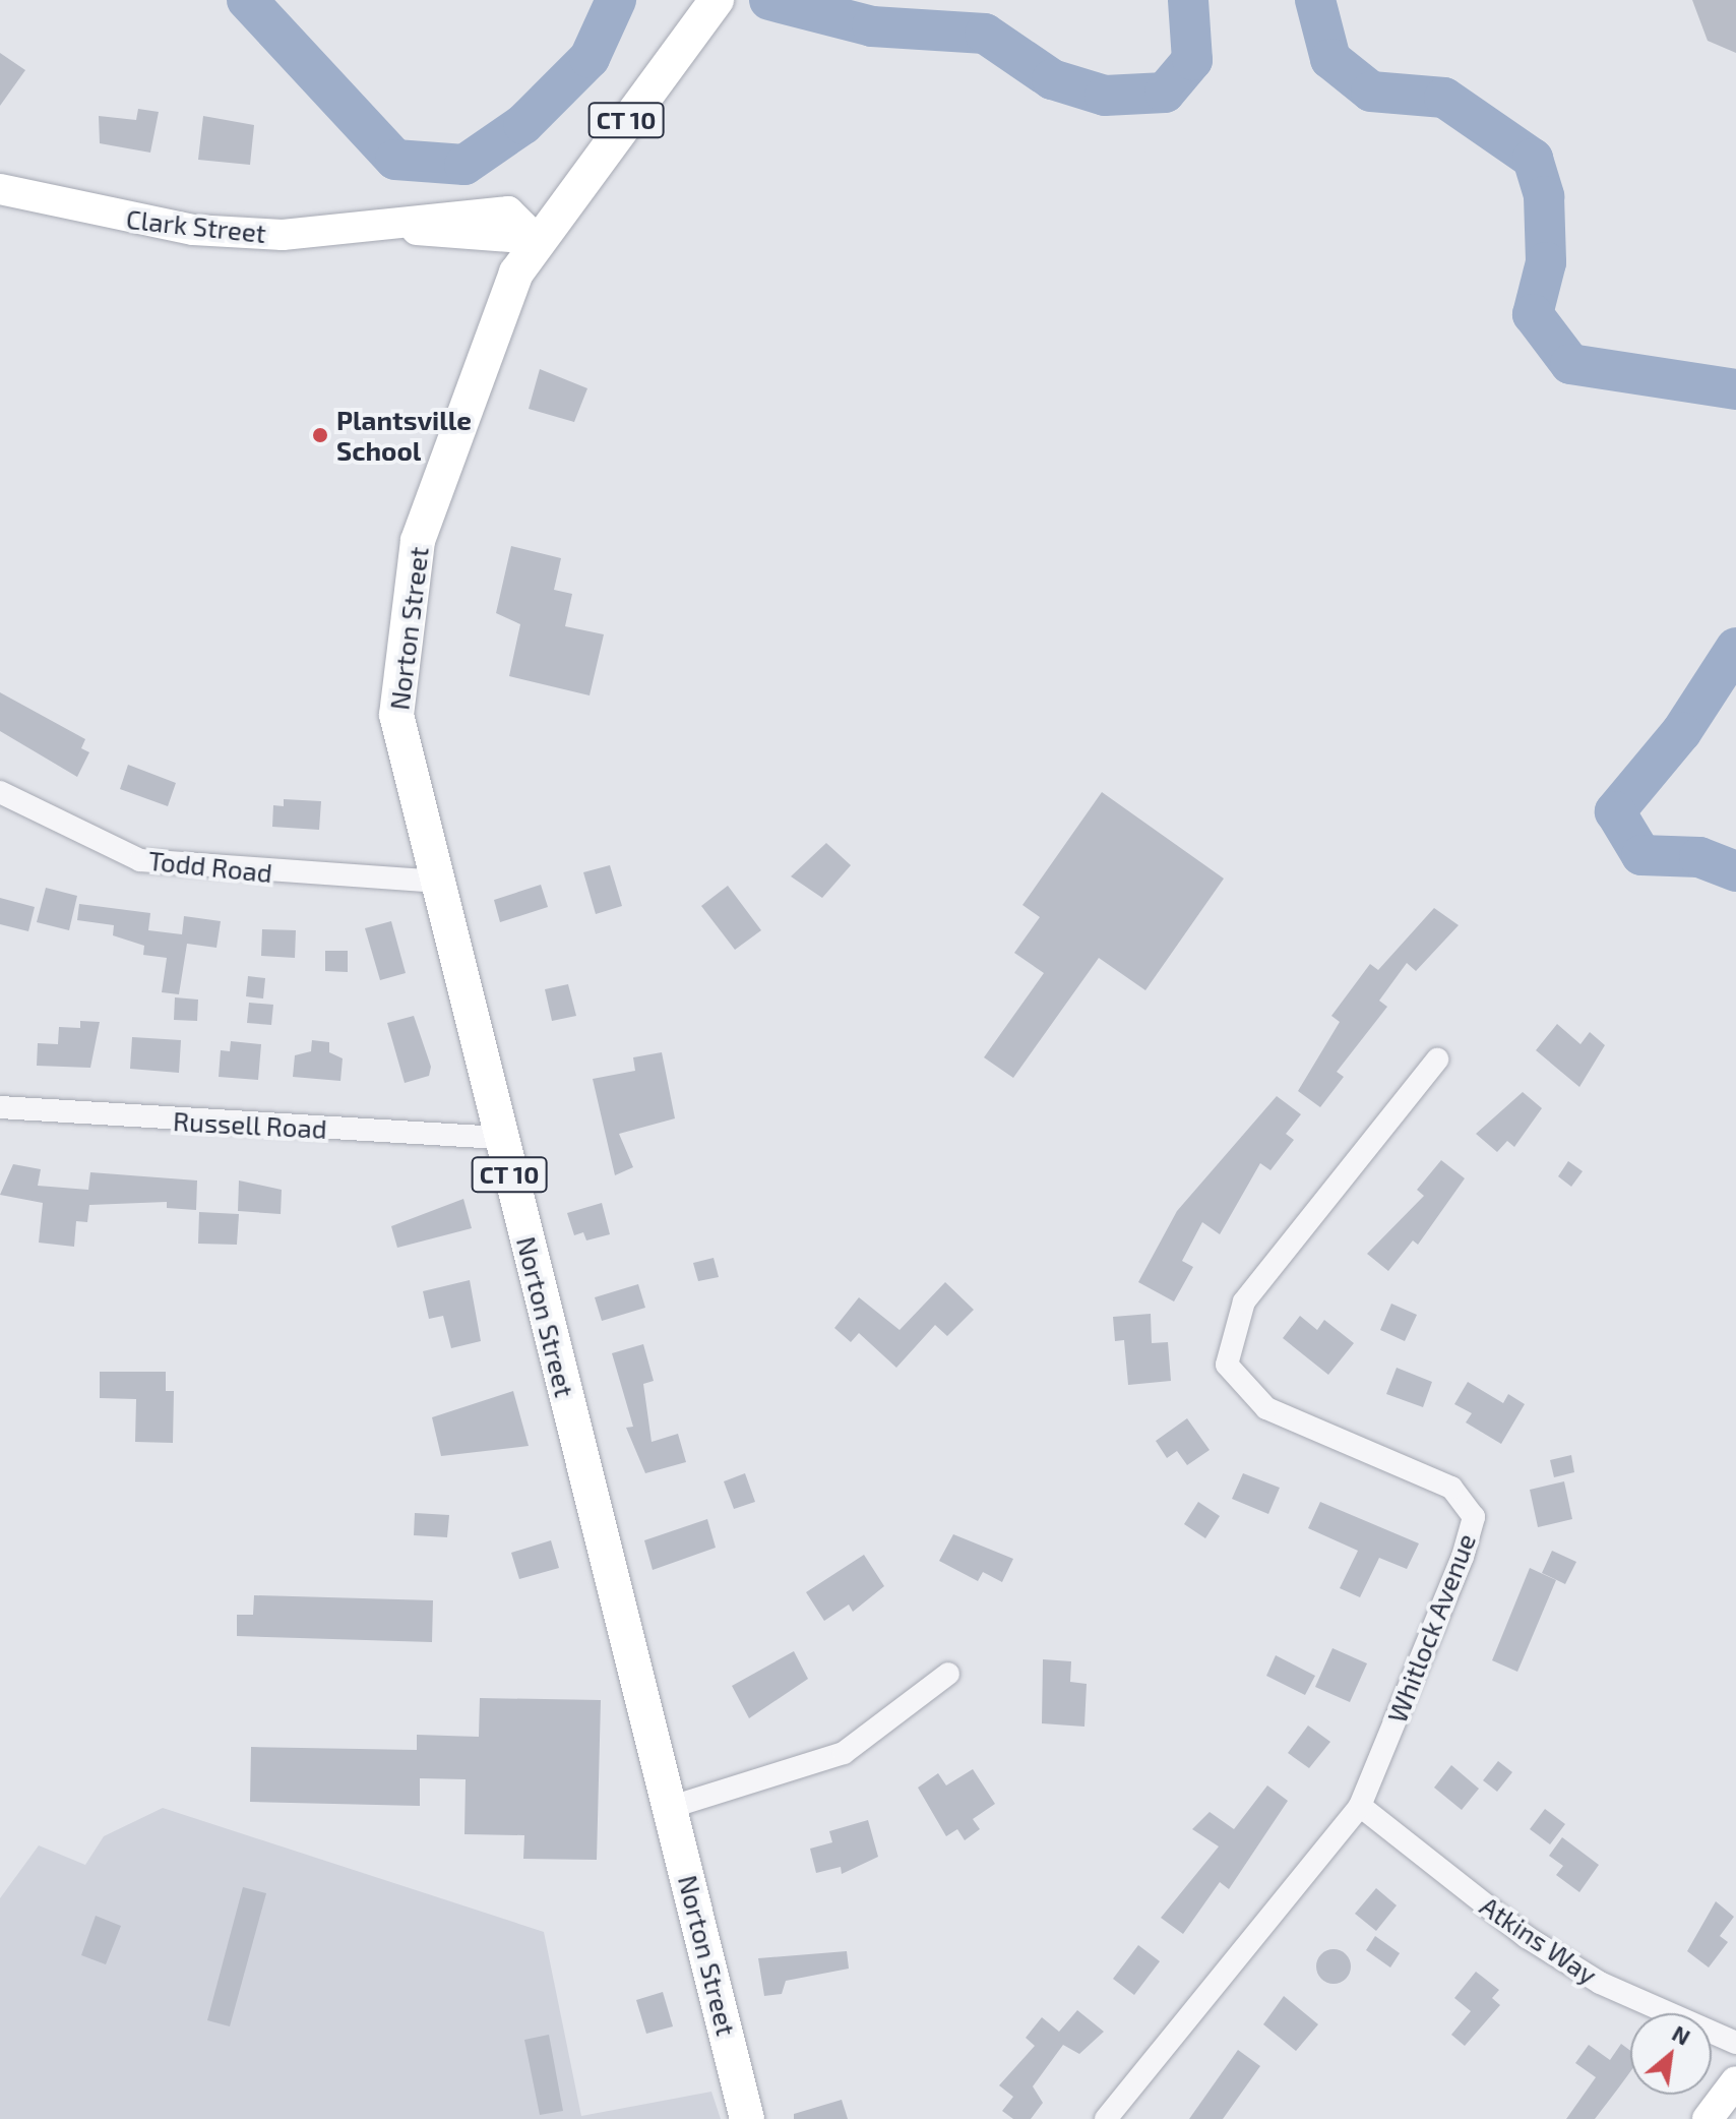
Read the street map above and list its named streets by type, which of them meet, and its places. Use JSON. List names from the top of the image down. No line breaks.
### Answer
{"streets":{"highway":["CT 10","Norton Street"],"main road":["Clark Street"],"street":["Todd Road","Russell Road","Whitlock Avenue","Atkins Way"]},"crossings":[["CT 10","Clark Street"],["CT 10","Norton Street"],["Clark Street","Norton Street"],["Norton Street","Todd Road"],["Norton Street","Russell Road"],["Whitlock Avenue","Atkins Way"]],"places":["Plantsville School"],"north":"top right"}
